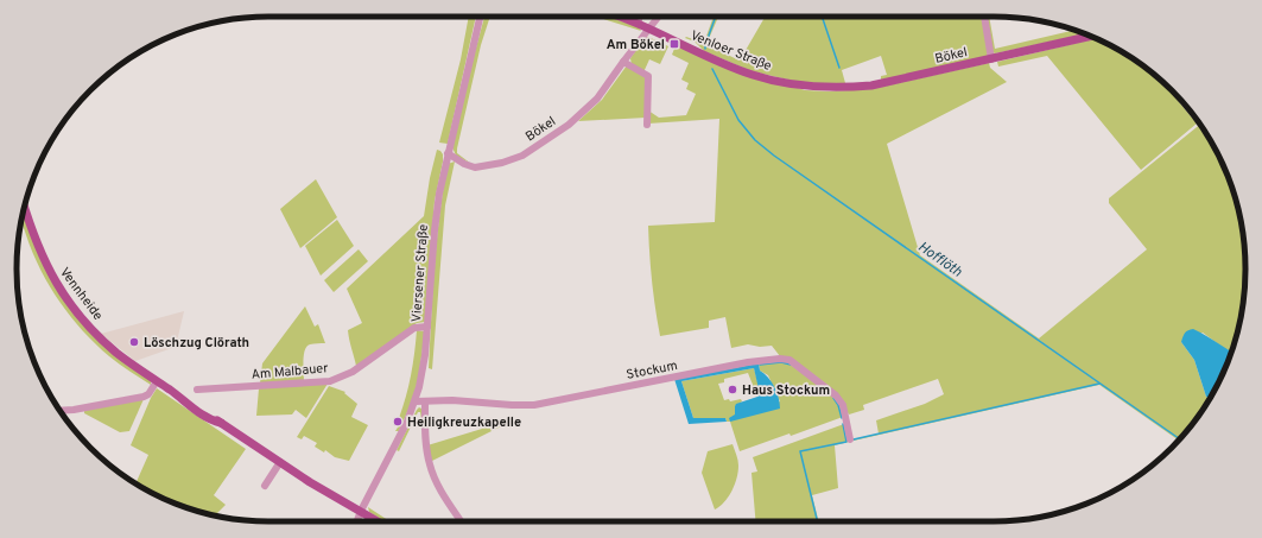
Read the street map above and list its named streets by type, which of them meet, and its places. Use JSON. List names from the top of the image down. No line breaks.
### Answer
{"streets":{"main road":["Venloer Straße","Bökel","Vennheide"],"street":["Viersener Straße","Stockum","Am Malbauer"]},"crossings":[["Venloer Straße","Bökel"],["Bökel","Viersener Straße"],["Viersener Straße","Vennheide"],["Viersener Straße","Stockum"],["Viersener Straße","Am Malbauer"]],"water":["Hofflöth"],"places":{"transit":["Am Bökel"],"other":["Löschzug Clörath","Haus Stockum","Heiligkreuzkapelle"]}}
